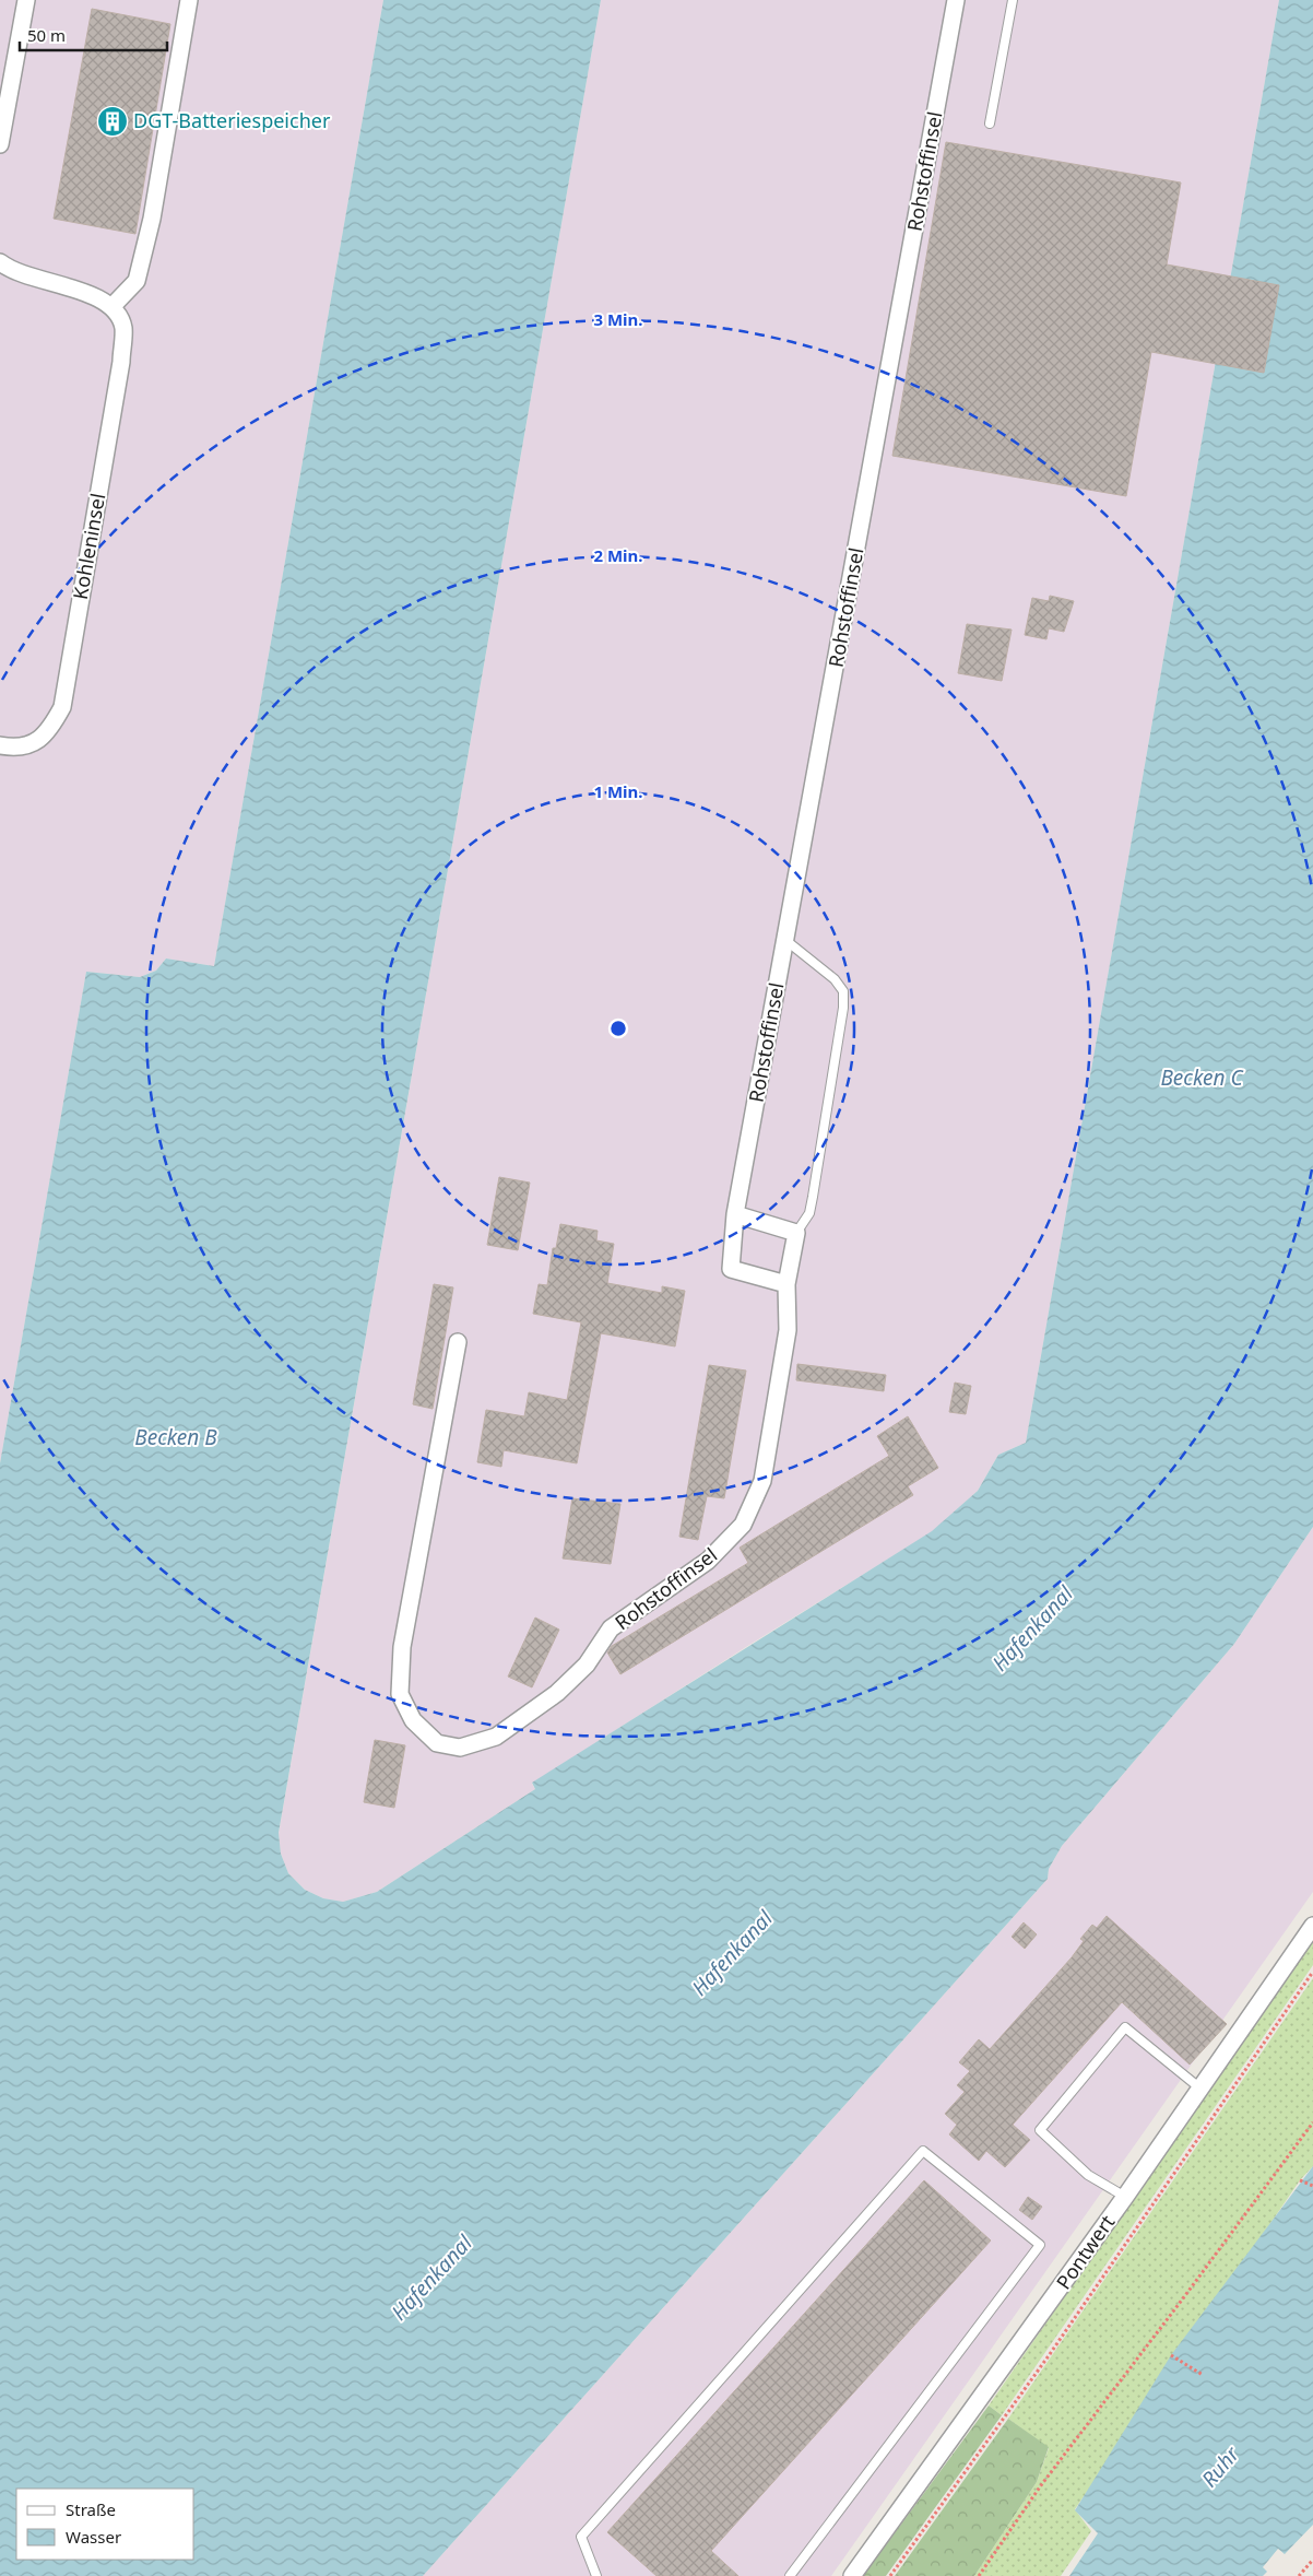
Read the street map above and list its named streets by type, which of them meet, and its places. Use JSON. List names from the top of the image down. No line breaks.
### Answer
{"streets":{"street":["Rohstoffinsel","Kohleninsel","Pontwert"]},"water":["Becken C","Becken B","Hafenkanal","Ruhr"],"places":{"building":["DGT-Batteriespeicher"]},"legend":["Straße","Wasser"],"scale_bar":"50 m","rings":["3 Min.","2 Min.","1 Min."]}
